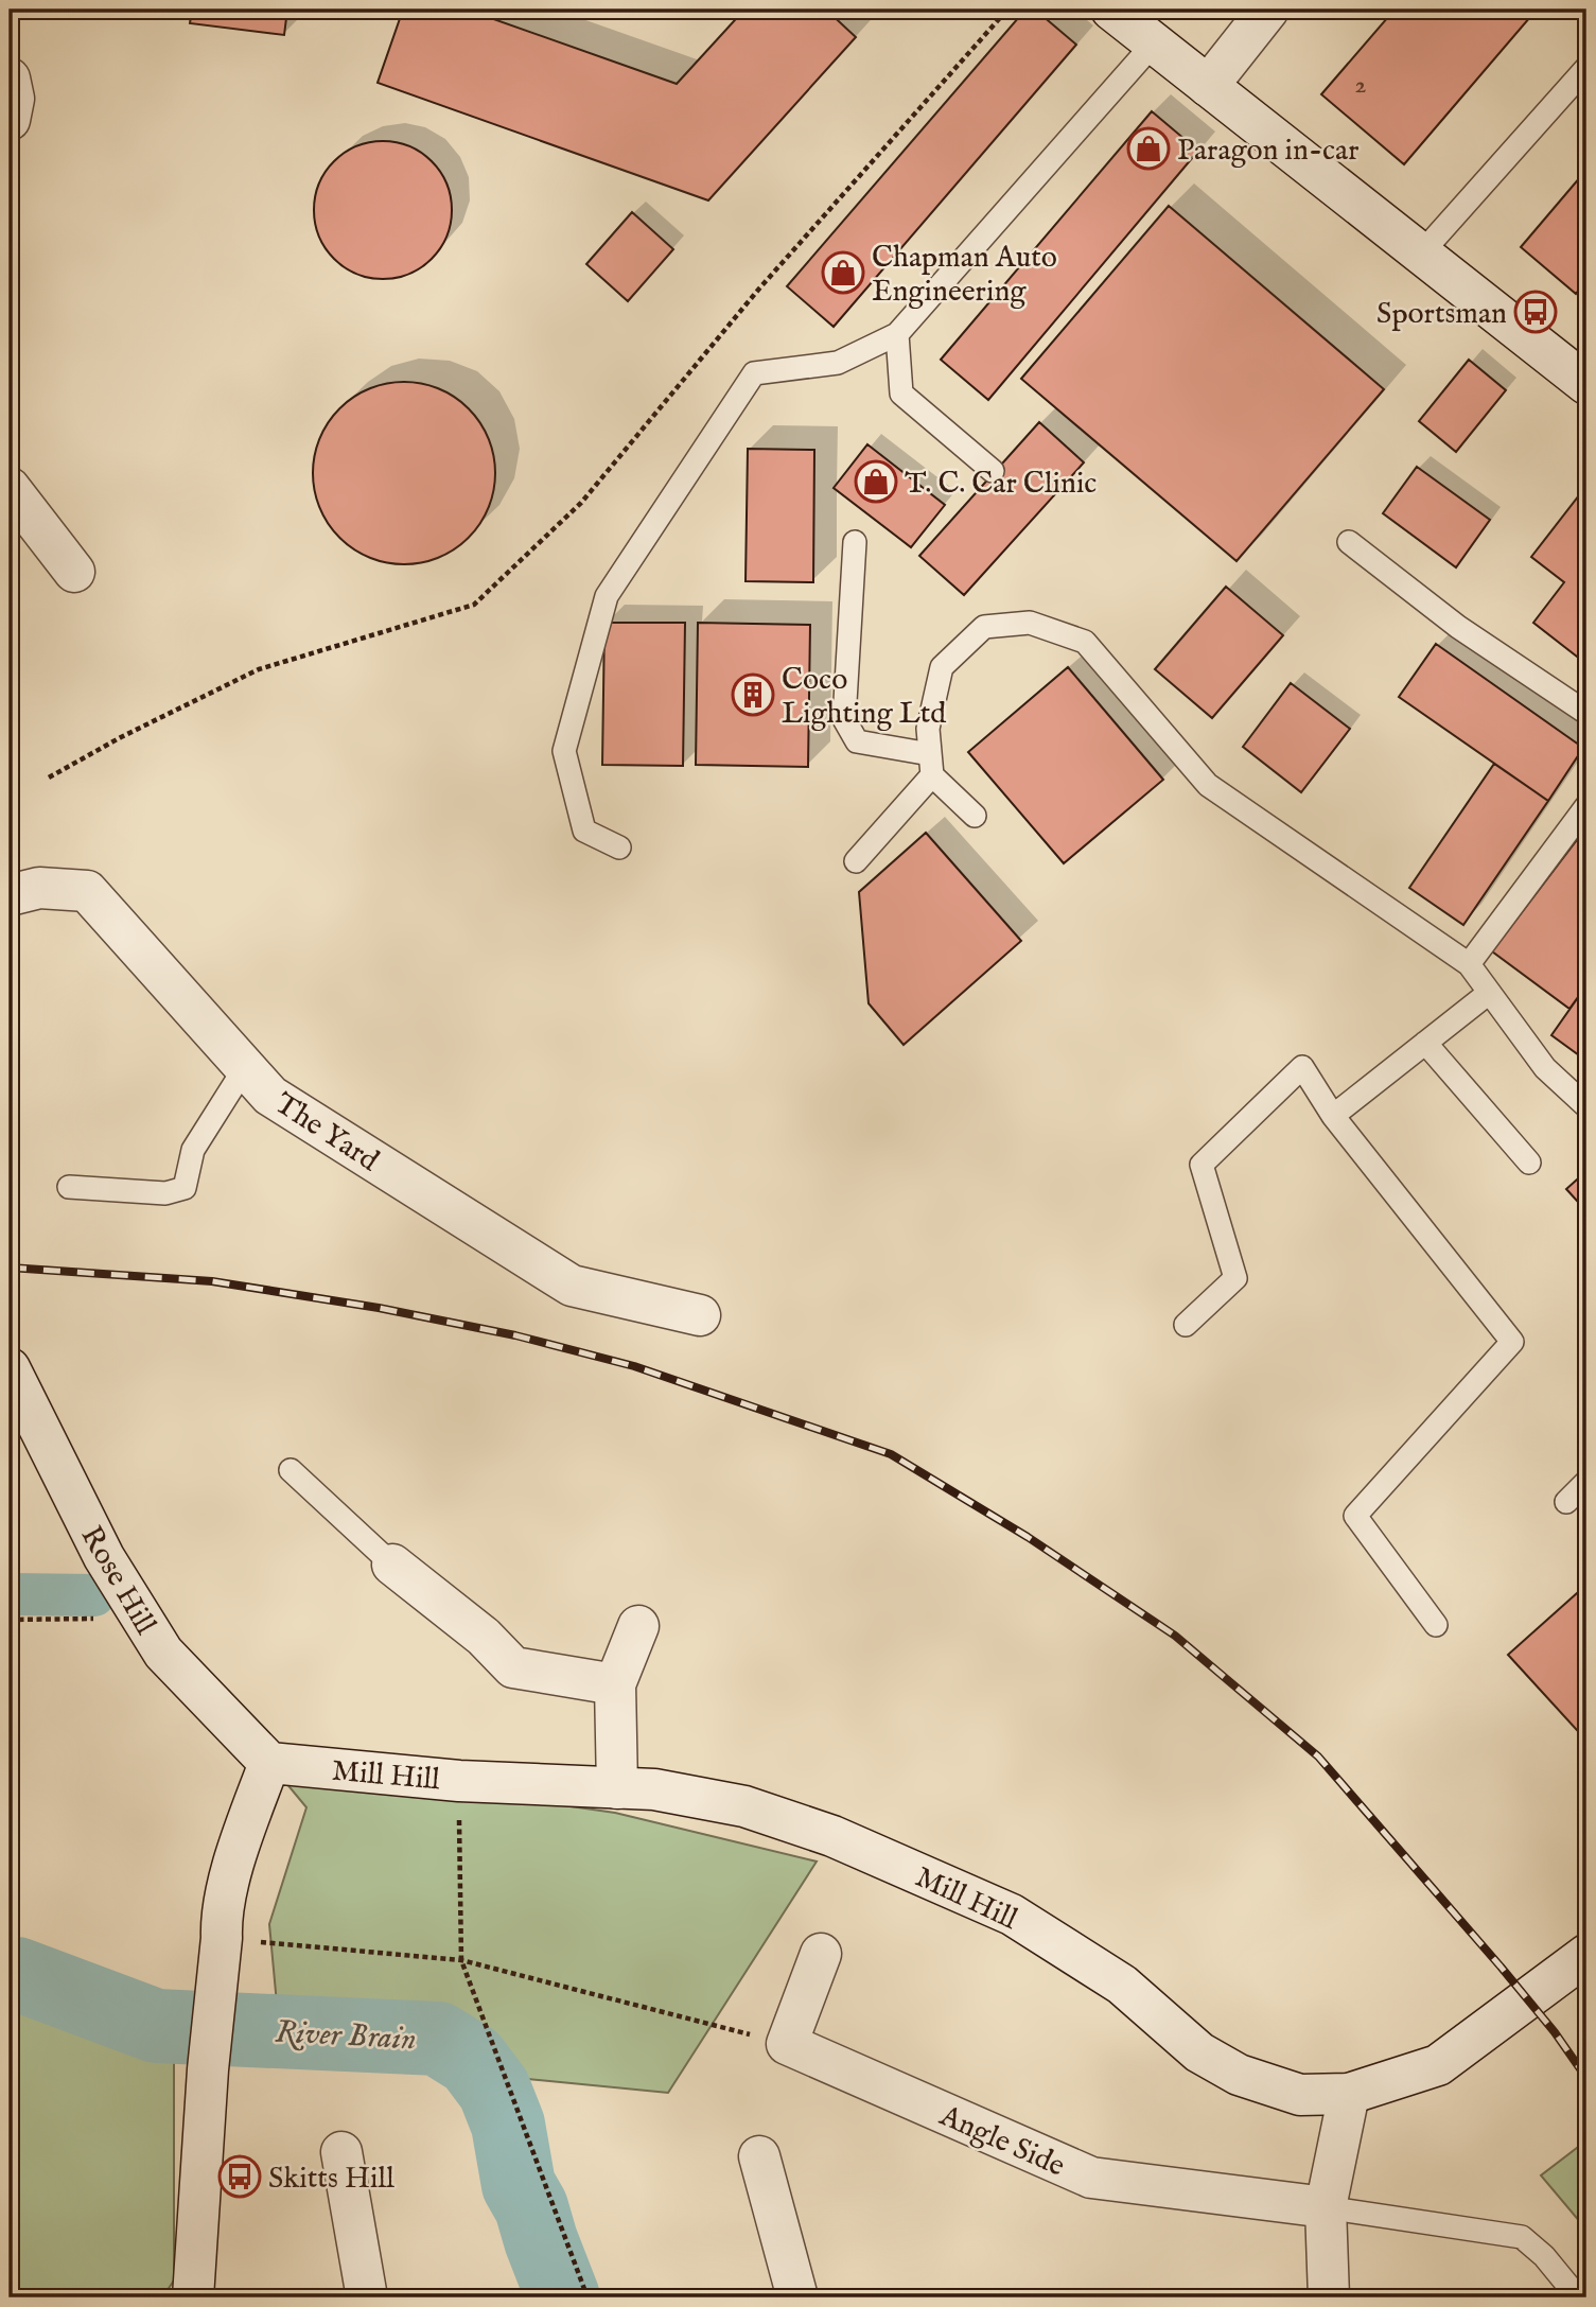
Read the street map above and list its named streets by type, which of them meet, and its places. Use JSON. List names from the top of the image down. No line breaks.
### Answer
{"streets":{"street":["The Yard","Rose Hill","Mill Hill","Angle Side"]},"crossings":[["Rose Hill","Mill Hill"]],"water":["River Brain"],"places":{"shop":["Paragon in-car","Chapman Auto Engineering","T. C. Car Clinic"],"bus stop":["Sportsman","Skitts Hill"],"building":["Coco Lighting Ltd"]},"house_numbers":["2"]}
